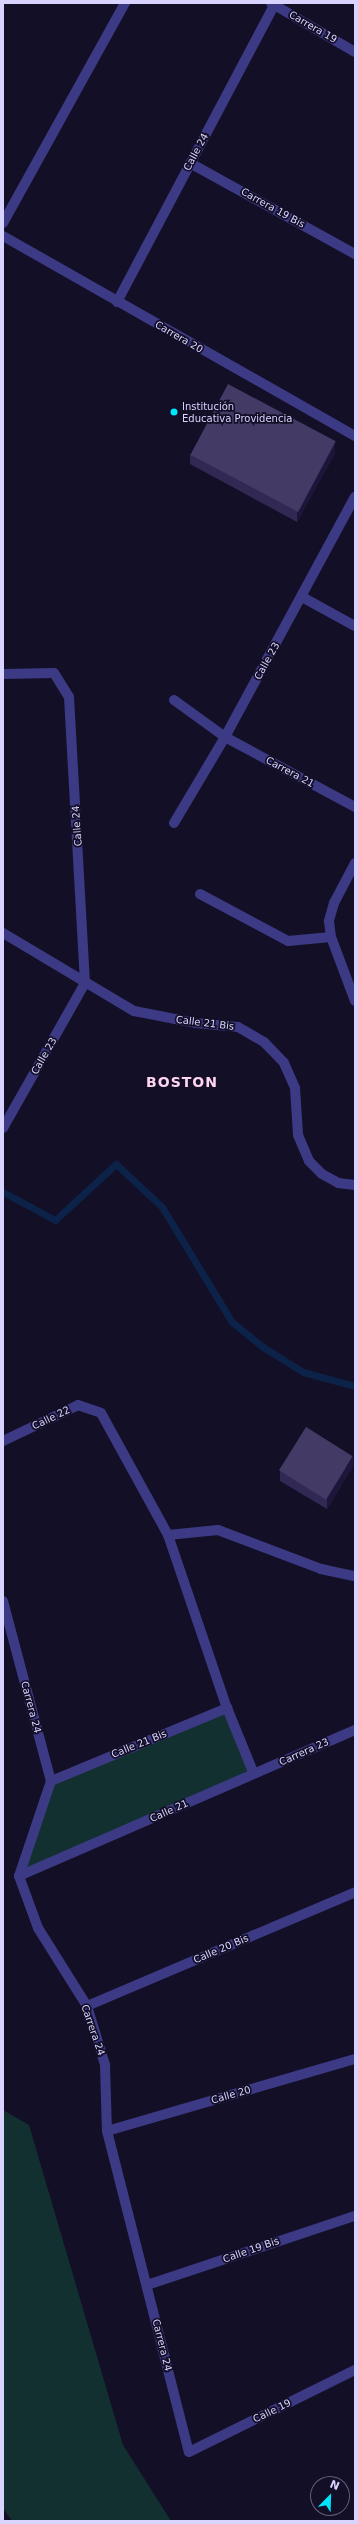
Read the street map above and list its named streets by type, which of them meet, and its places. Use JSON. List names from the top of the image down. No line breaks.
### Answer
{"streets":{"street":["Carrera 19","Calle 24","Carrera 19 Bis","Carrera 20","Calle 23","Carrera 21","Calle 21 Bis","Calle 22","Carrera 24","Carrera 23","Calle 21","Calle 20 Bis","Calle 20","Calle 19 Bis","Calle 19"]},"crossings":[["Carrera 19","Calle 24"],["Calle 24","Carrera 19 Bis"],["Calle 24","Carrera 20"],["Calle 24","Calle 23"],["Calle 24","Calle 21 Bis"],["Calle 23","Carrera 21"],["Calle 23","Calle 21 Bis"],["Calle 21 Bis","Carrera 24"],["Carrera 24","Calle 21"],["Carrera 24","Calle 20 Bis"],["Carrera 24","Calle 20"],["Carrera 24","Calle 19 Bis"],["Carrera 24","Calle 19"],["Carrera 23","Calle 21"]],"districts":["BOSTON"],"places":["Institución Educativa Providencia"],"north":"top right"}
